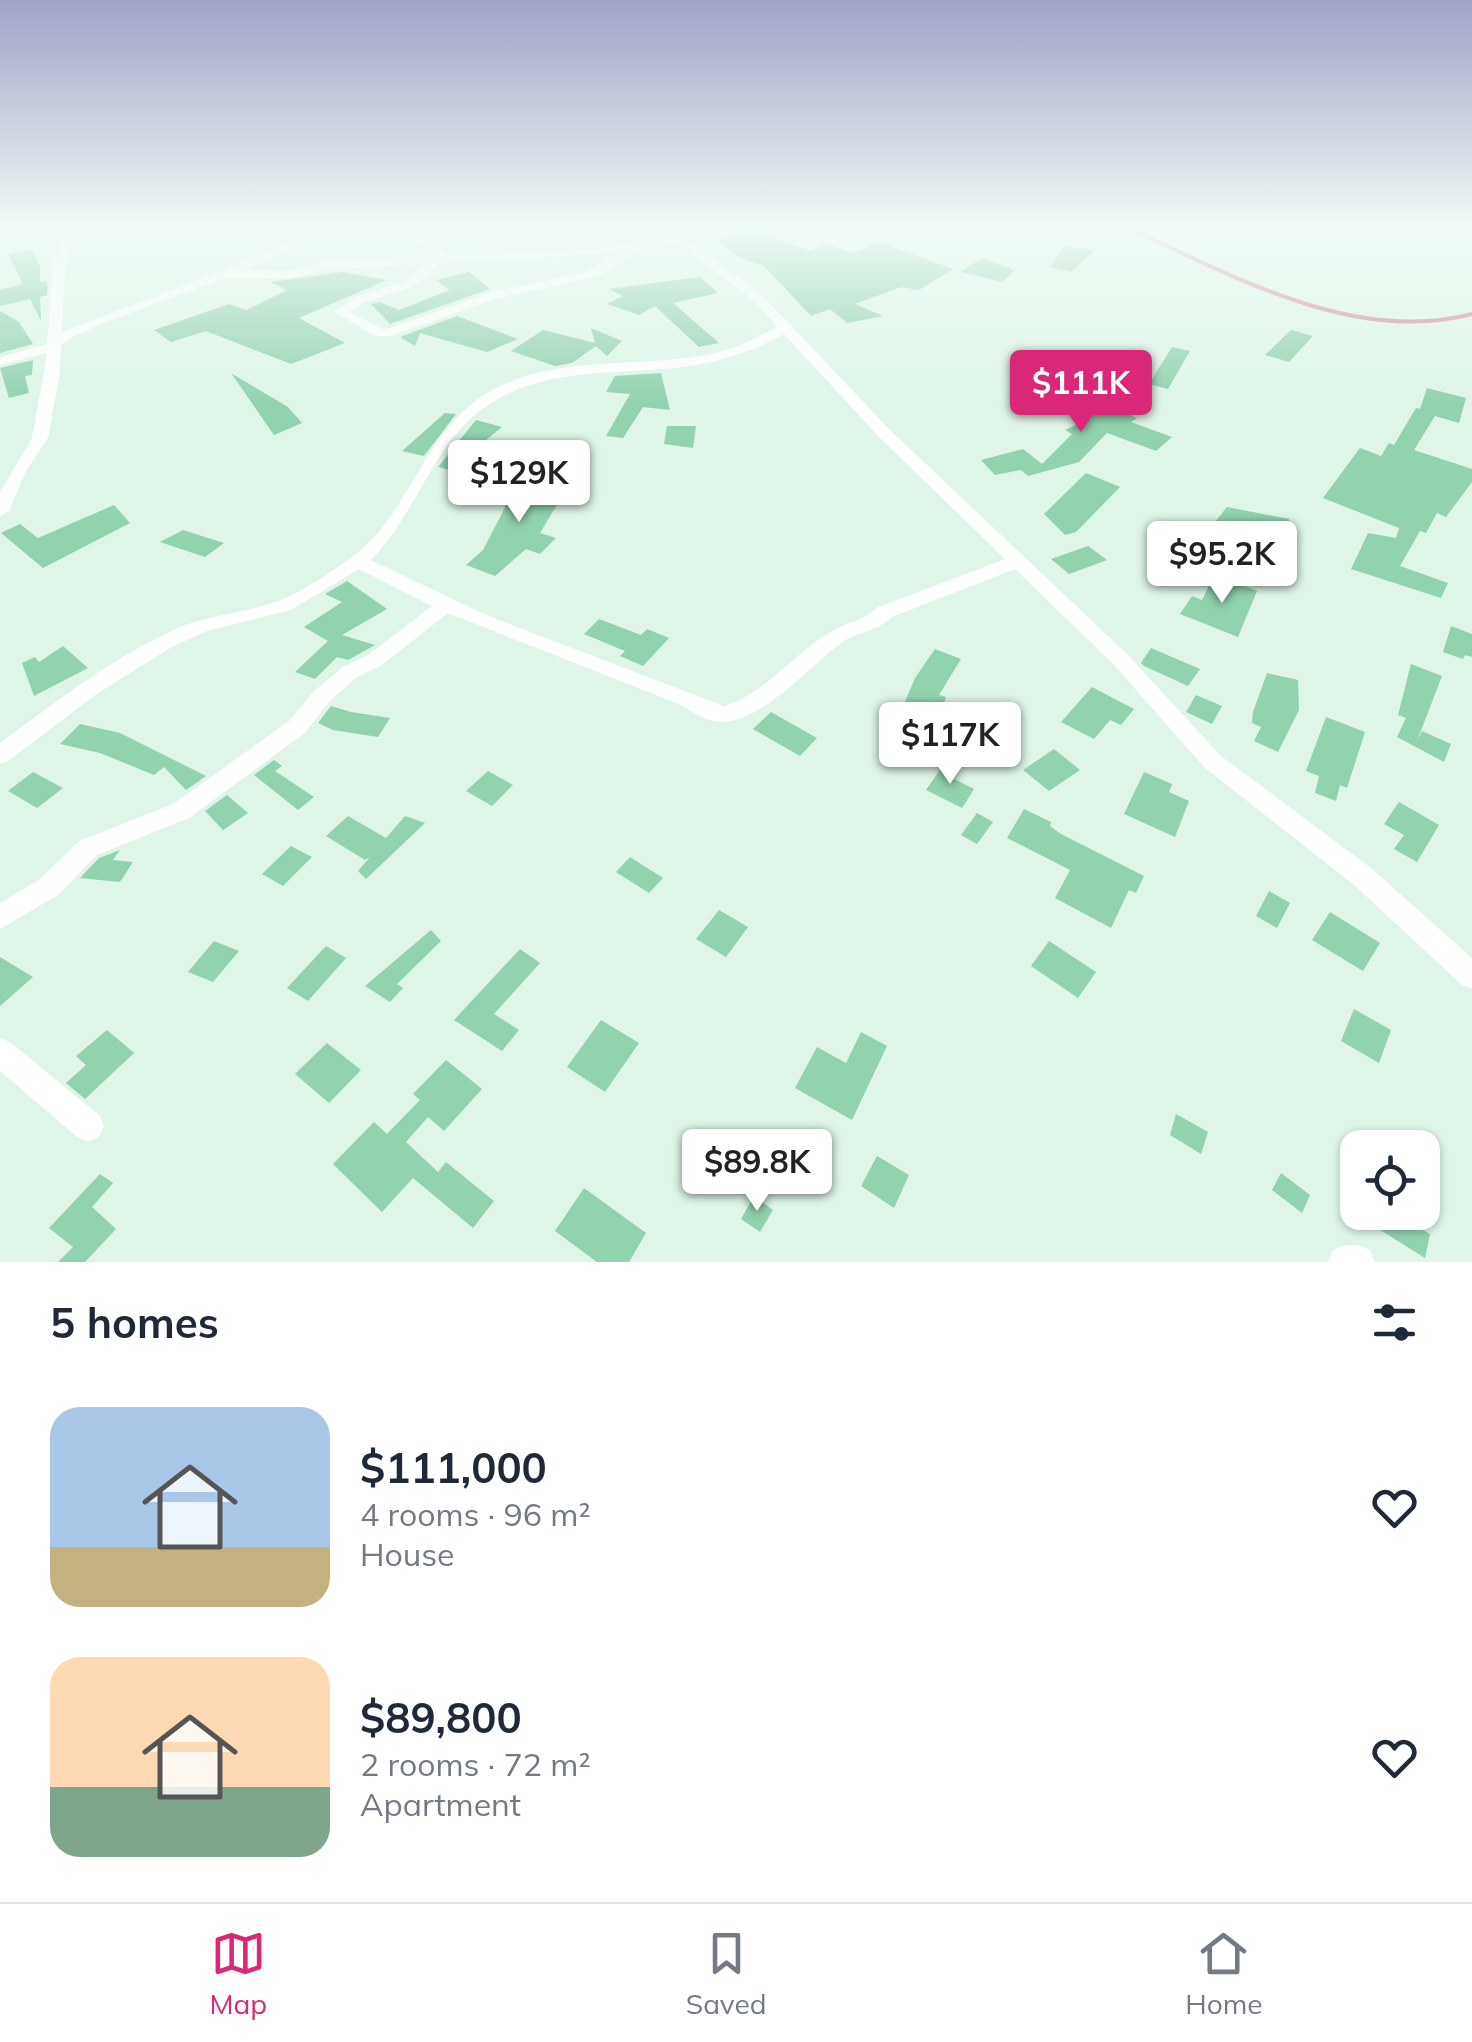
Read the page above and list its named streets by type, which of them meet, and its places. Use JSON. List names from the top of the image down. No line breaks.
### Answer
{"page":{"price":["$111K","$129K","$95.2K","$117K","$89.8K"],"heading":"5 homes","list":[{"name":"$111,000","note":"4 rooms · 96 m² · House"},{"name":"$89,800","note":"2 rooms · 72 m² · Apartment"}],"tabs":["Map","Saved","Home"]}}
